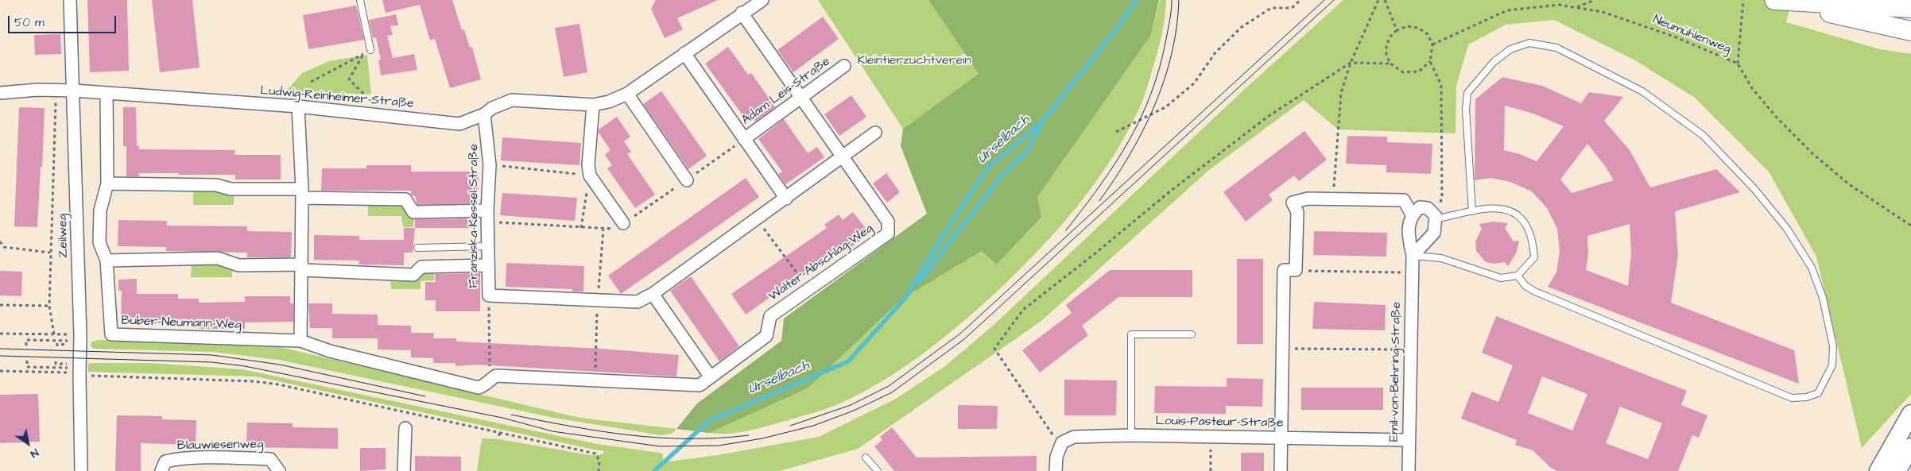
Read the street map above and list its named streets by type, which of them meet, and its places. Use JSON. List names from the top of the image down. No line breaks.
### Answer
{"streets":{"street":["Adam-Leis-Straße","Ludwig-Reinheimer-Straße","Franziska-Kessel-Straße","Zeilweg","Walter-Abschlag-Weg","Buber-Neumann-Weg","Emil-von-Behring-Straße","Louis-Pasteur-Straße","Blauwiesenweg"],"path":["Neumühlenweg"]},"crossings":[["Adam-Leis-Straße","Walter-Abschlag-Weg"],["Ludwig-Reinheimer-Straße","Franziska-Kessel-Straße"],["Ludwig-Reinheimer-Straße","Zeilweg"],["Ludwig-Reinheimer-Straße","Walter-Abschlag-Weg"],["Ludwig-Reinheimer-Straße","Buber-Neumann-Weg"],["Franziska-Kessel-Straße","Walter-Abschlag-Weg"],["Walter-Abschlag-Weg","Buber-Neumann-Weg"],["Emil-von-Behring-Straße","Louis-Pasteur-Straße"]],"water":["Urselbach"],"parks":["Kleintierzuchtverein"],"scale_bar":"50 m","north":"bottom right"}
